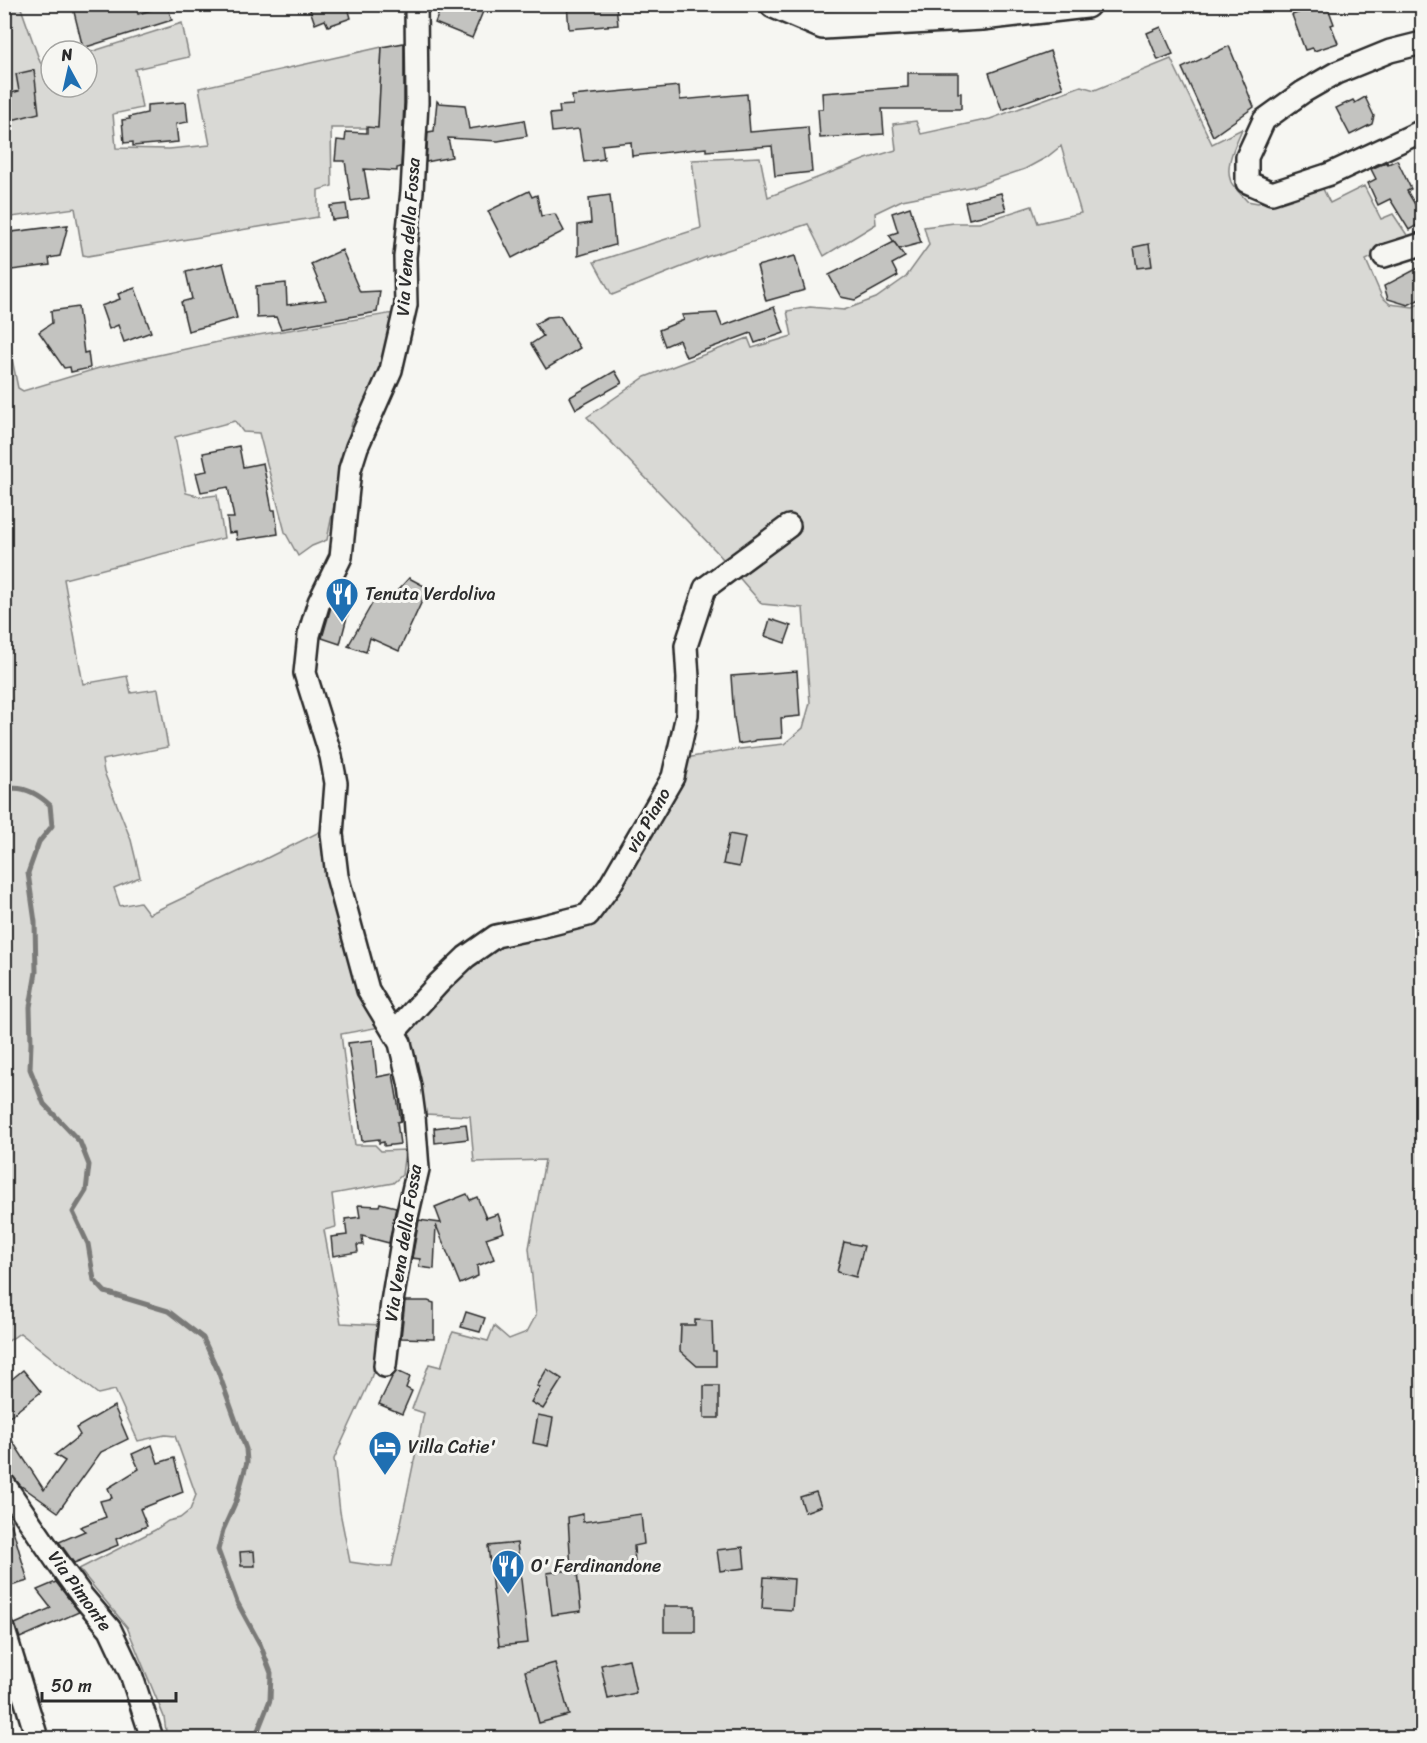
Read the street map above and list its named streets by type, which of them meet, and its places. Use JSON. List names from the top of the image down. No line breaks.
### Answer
{"streets":{"street":["Via Vena della Fossa","via Piano","Via Pimonte"]},"crossings":[["Via Vena della Fossa","via Piano"]],"places":{"restaurant":["Tenuta Verdoliva","O' Ferdinandone"],"hotel":["Villa Catie'"]},"scale_bar":"50 m","north":"top"}
